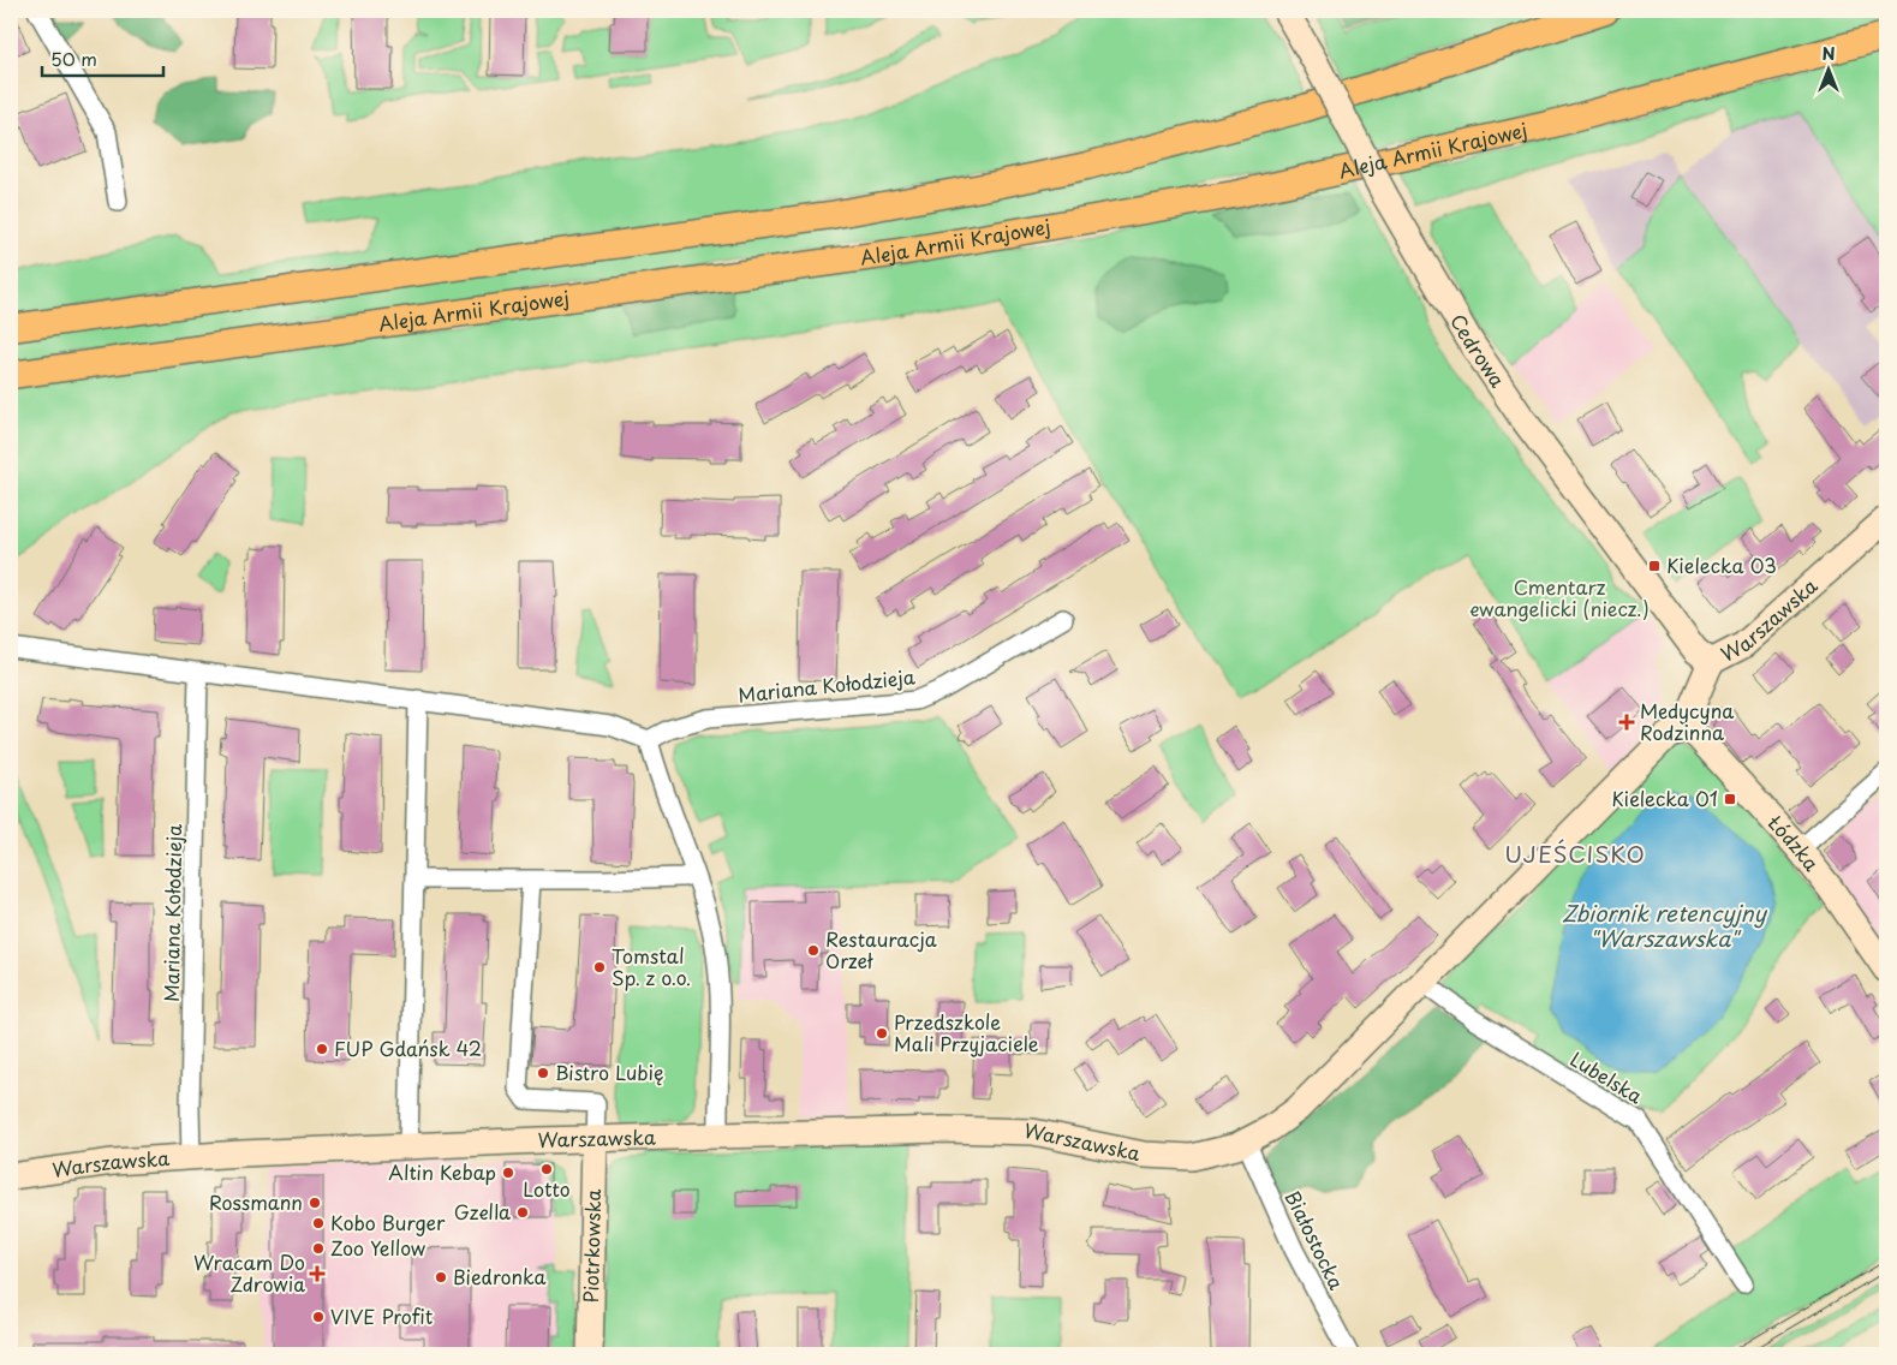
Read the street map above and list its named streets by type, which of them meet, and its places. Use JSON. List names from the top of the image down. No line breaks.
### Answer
{"streets":{"main road":["Aleja Armii Krajowej"],"street":["Cedrowa","Warszawska","Mariana Kołodzieja","Łódzka","Lubelska","Białostocka","Piotrkowska"]},"crossings":[["Cedrowa","Warszawska"],["Warszawska","Mariana Kołodzieja"],["Warszawska","Łódzka"],["Warszawska","Lubelska"],["Warszawska","Białostocka"],["Warszawska","Piotrkowska"]],"districts":["UJEŚCISKO"],"water":["Zbiornik retencyjny \"Warszawska\""],"parks":["Cmentarz ewangelicki (niecz.)"],"places":{"transit":["Kielecka 03","Kielecka 01"],"health":["Medycyna Rodzinna","Wracam Do Zdrowia"],"other":["Restauracja Orzeł","Tomstal Sp. z o.o.","Przedszkole Mali Przyjaciele","FUP Gdańsk 42","Bistro Lubię","Lotto","Altin Kebap","Rossmann","Gzella","Kobo Burger","Zoo Yellow","Biedronka","VIVE Profit"]},"scale_bar":"50 m","north":"top"}
